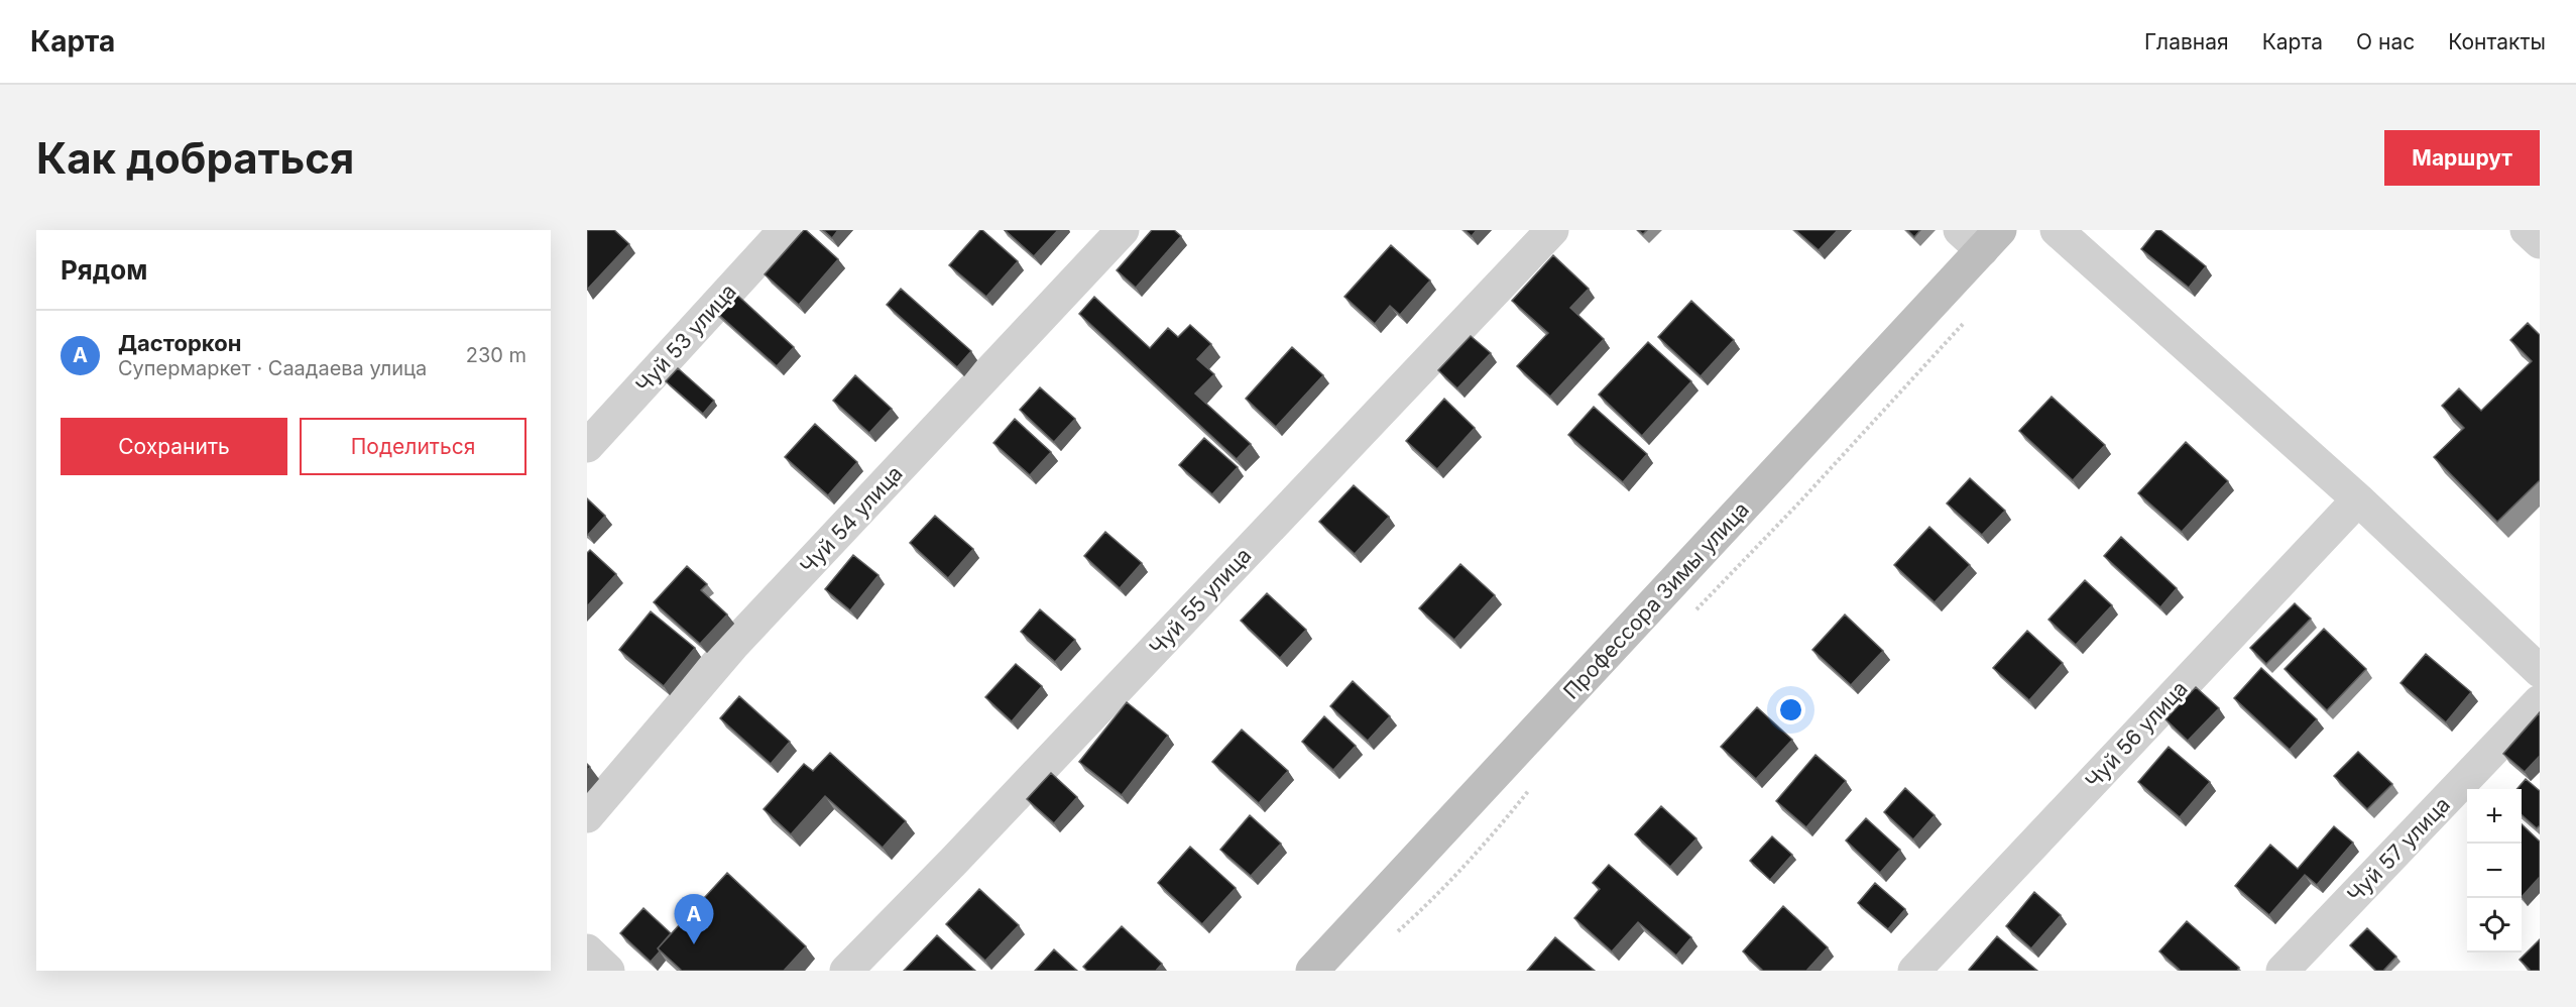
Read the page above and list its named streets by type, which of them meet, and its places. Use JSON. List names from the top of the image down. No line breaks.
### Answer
{"streets":{"street":["Чуй 53 улица","Чуй 54 улица","Профессора Зимы улица","Чуй 55 улица","Чуй 56 улица","Чуй 57 улица"]},"page":{"header":"Карта","nav":["Главная","Карта","О нас","Контакты"],"buttons":["Маршрут",["Сохранить","Поделиться"]],"title":"Как добраться","heading":"Рядом","list":[{"mark":"A","name":"Дасторкон","note":"Супермаркет · Саадаева улица","value":"230 m"}],"map_buttons":["+","−"],"pins":"A"}}
